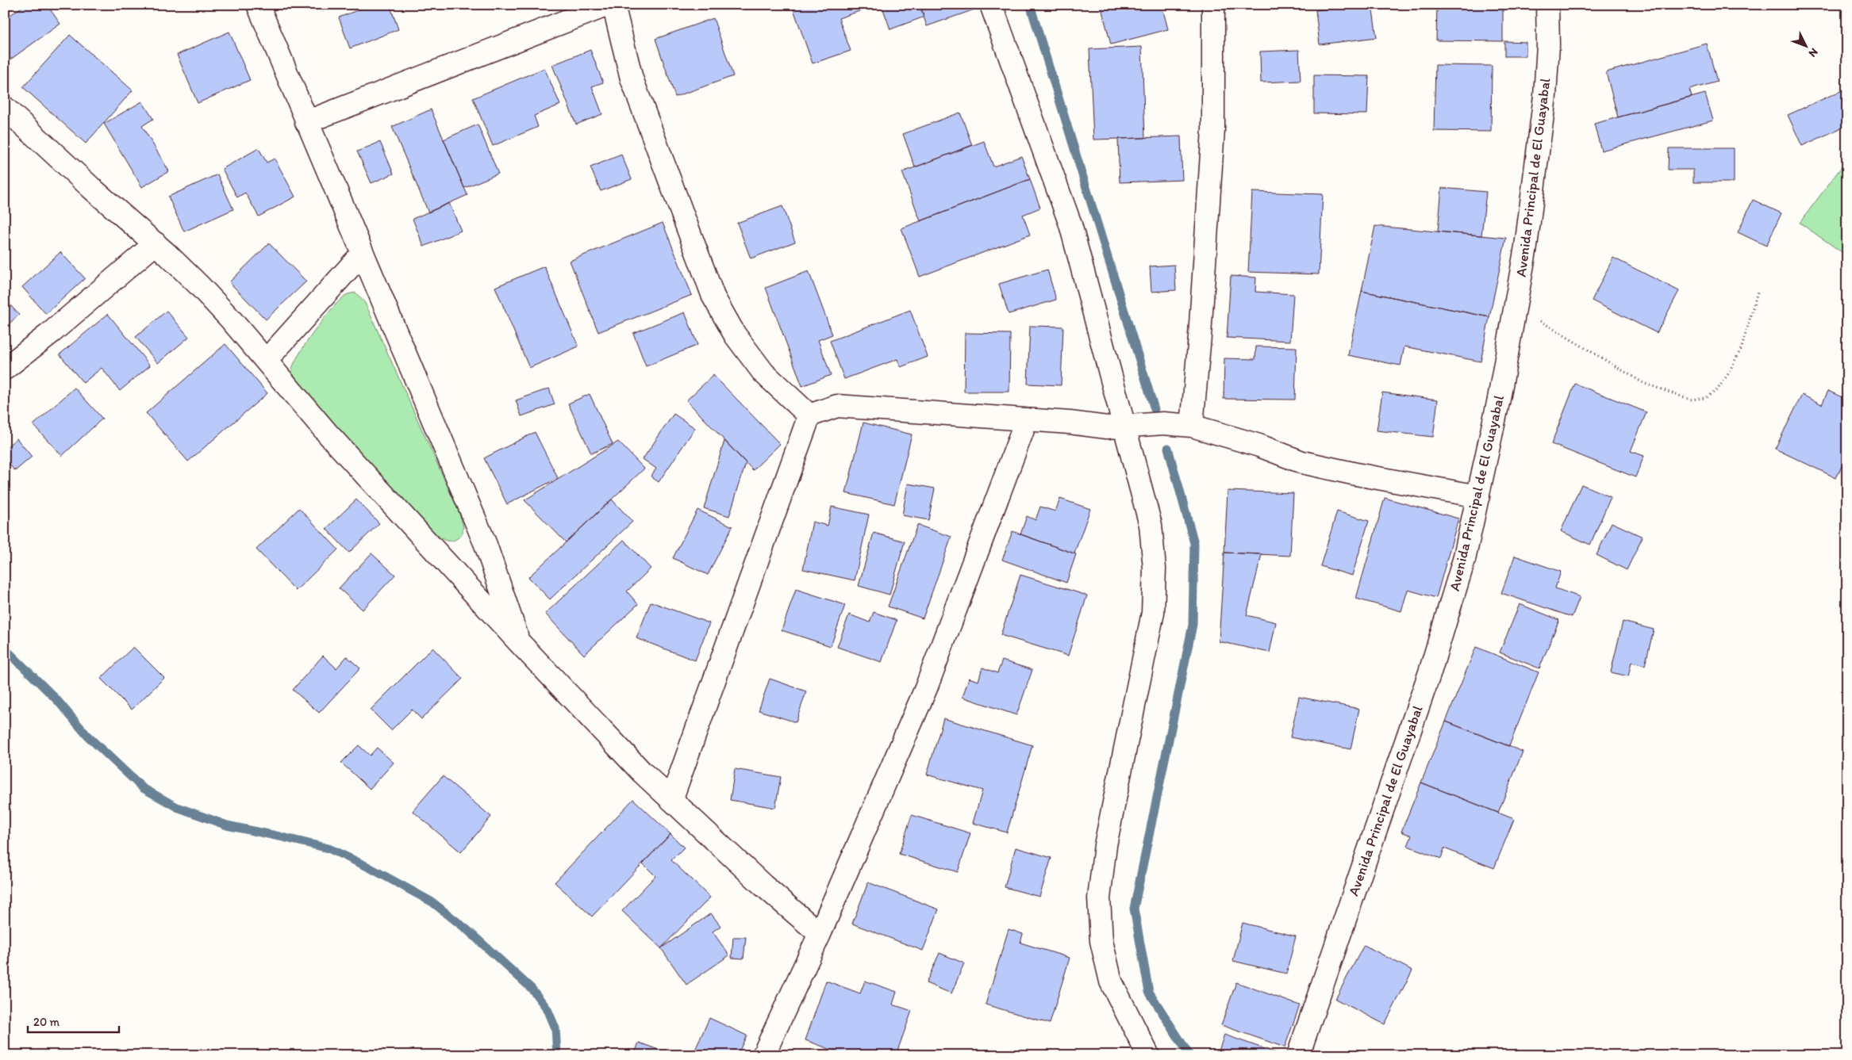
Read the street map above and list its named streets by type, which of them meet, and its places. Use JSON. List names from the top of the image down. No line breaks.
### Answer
{"streets":{"street":["Avenida Principal de El Guayabal"]},"scale_bar":"20 m","north":"bottom right"}
